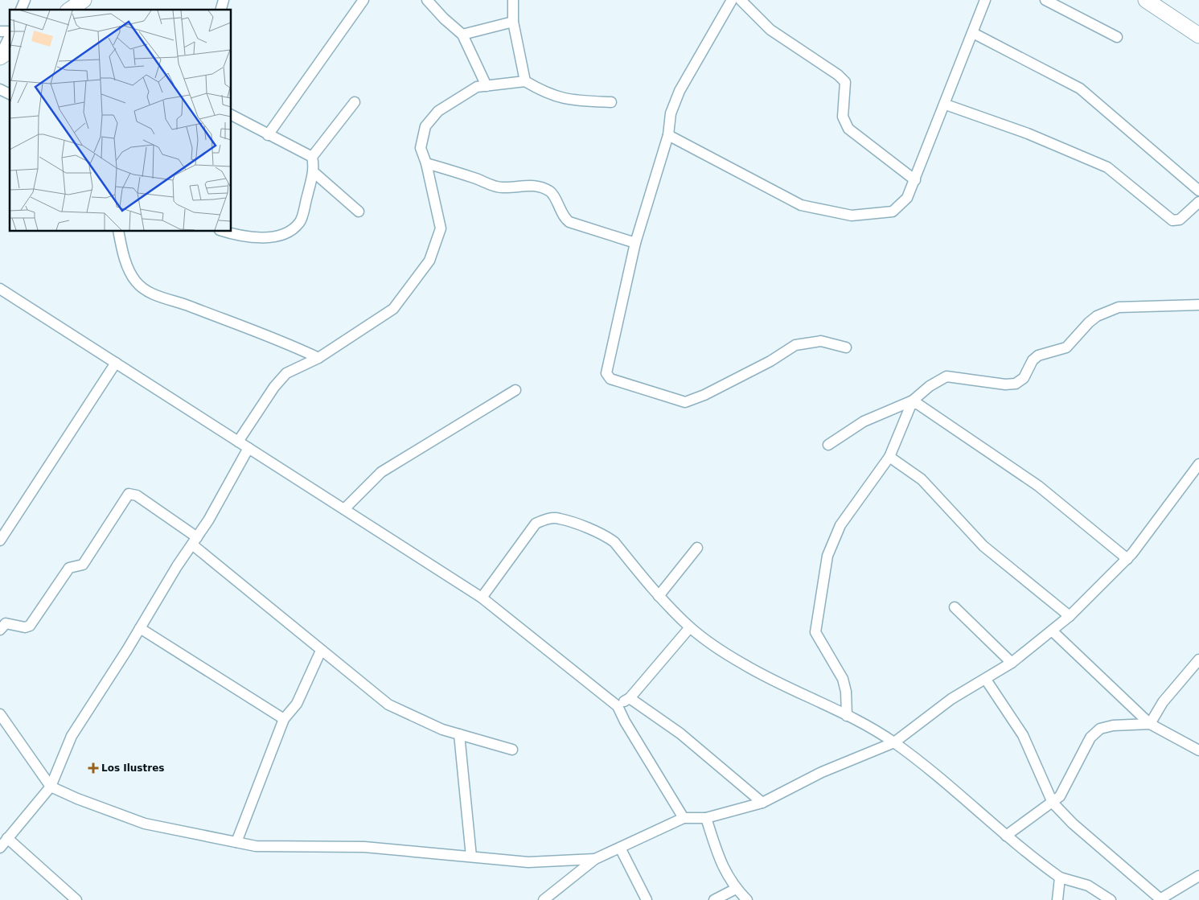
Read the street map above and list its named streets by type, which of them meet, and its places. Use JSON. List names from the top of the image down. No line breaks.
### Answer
{"places":{"health":["Los Ilustres"]}}
